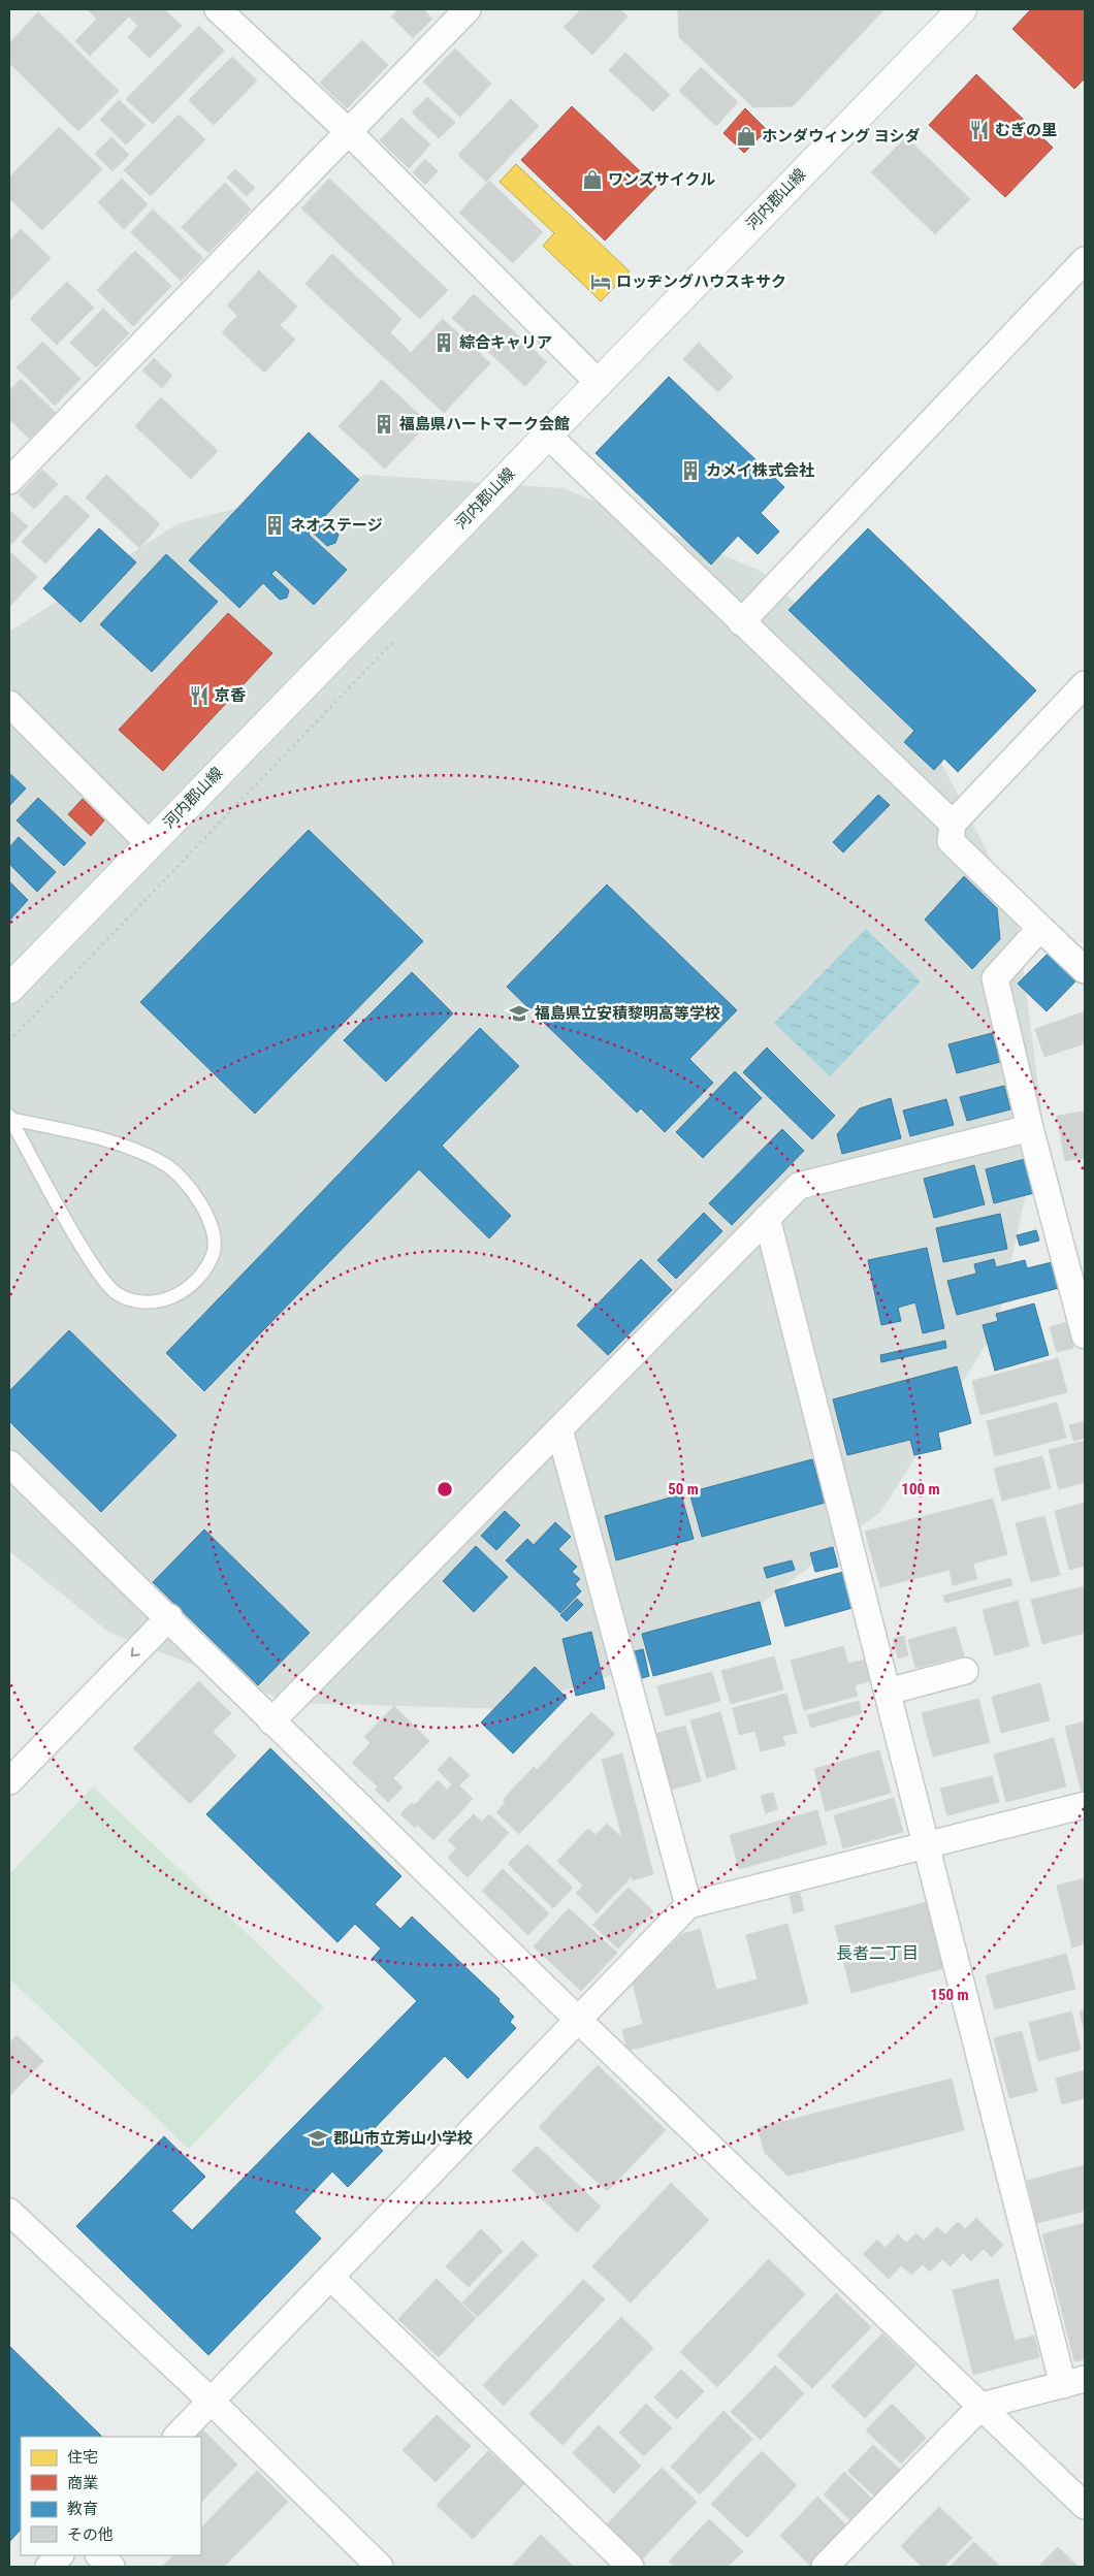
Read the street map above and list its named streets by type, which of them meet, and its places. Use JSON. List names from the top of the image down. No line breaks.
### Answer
{"streets":{"main road":["河内郡山線"]},"districts":["長者二丁目"],"places":{"restaurant":["むぎの里","京香"],"shop":["ホンダウィング ヨシダ","ワンズサイクル"],"hotel":["ロッヂングハウスキサク"],"building":["綜合キャリア","福島県ハートマーク会館","カメイ株式会社","ネオステージ"],"school or university":["福島県立安積黎明高等学校","郡山市立芳山小学校"]},"legend":["住宅","商業","教育","その他"],"rings":["50 m","100 m","150 m"]}
